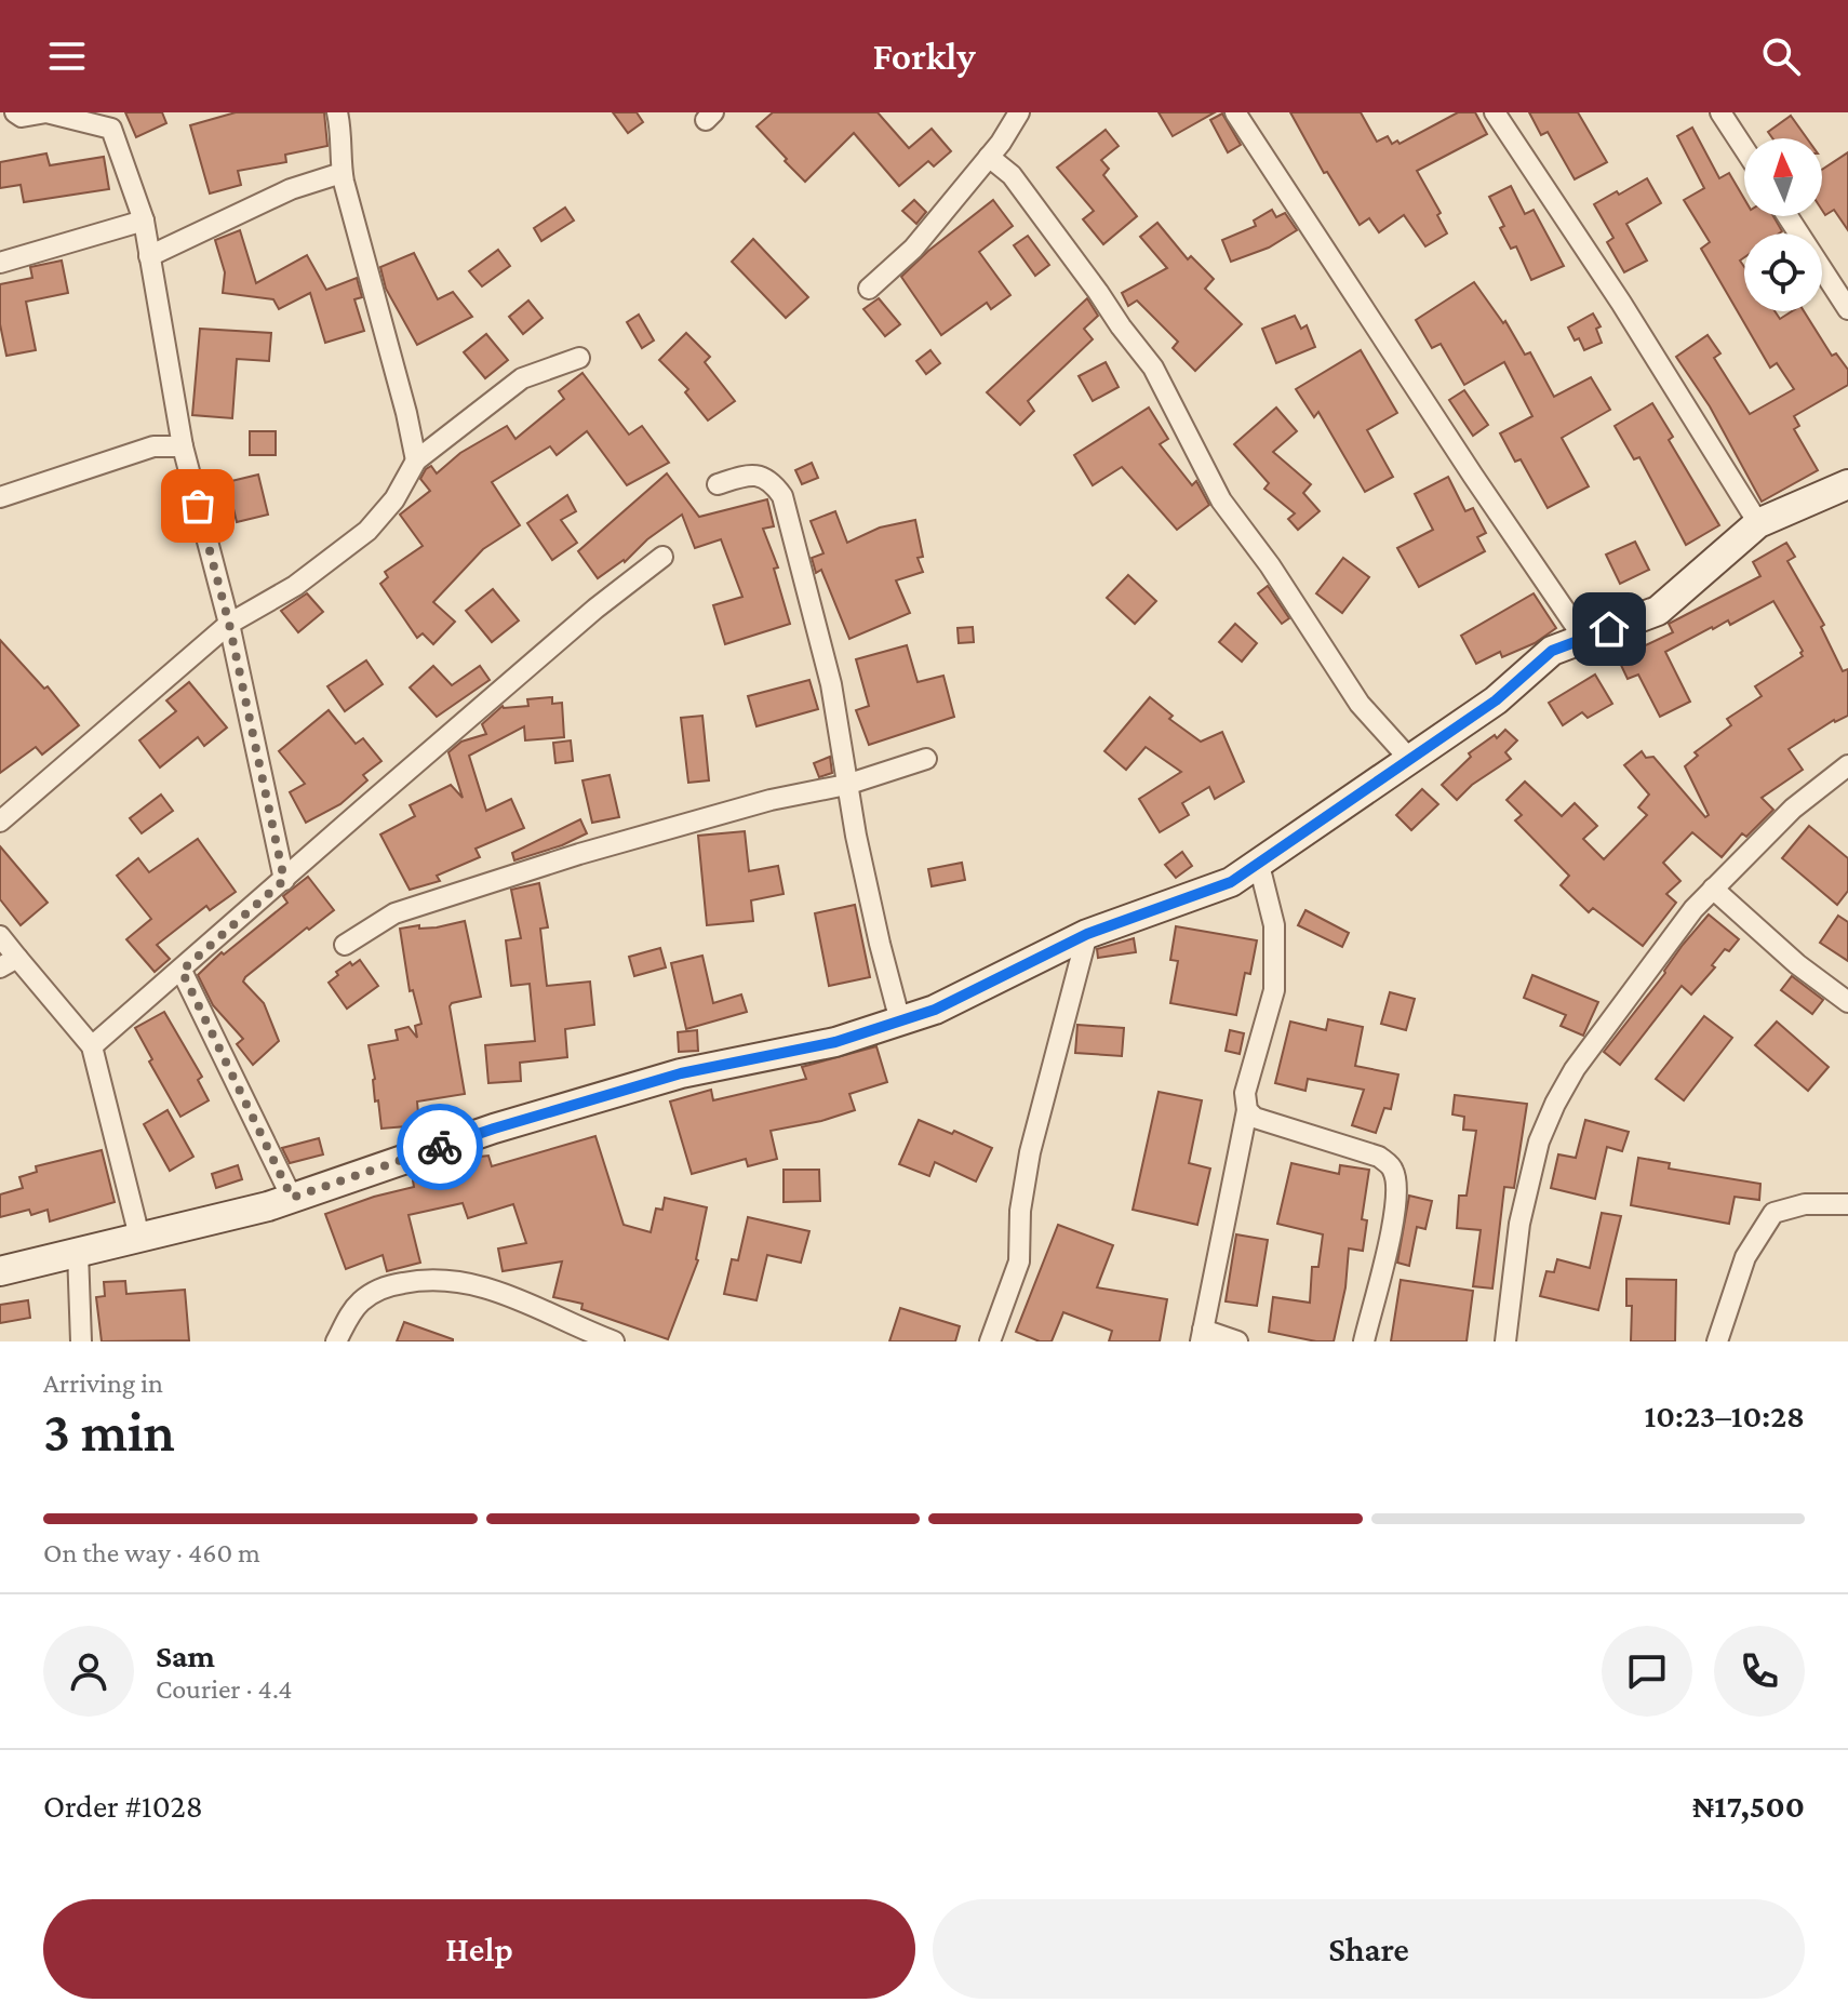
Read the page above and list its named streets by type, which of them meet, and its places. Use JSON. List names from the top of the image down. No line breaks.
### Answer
{"north":"top","page":{"header":"Forkly","heading":["3 min","Arriving in","10:23–10:28"],"panel":["Sam","Courier · 4.4","Order #1028","₦17,500"],"bar":"On the way · 460 m","buttons":["Help","Share"]}}
